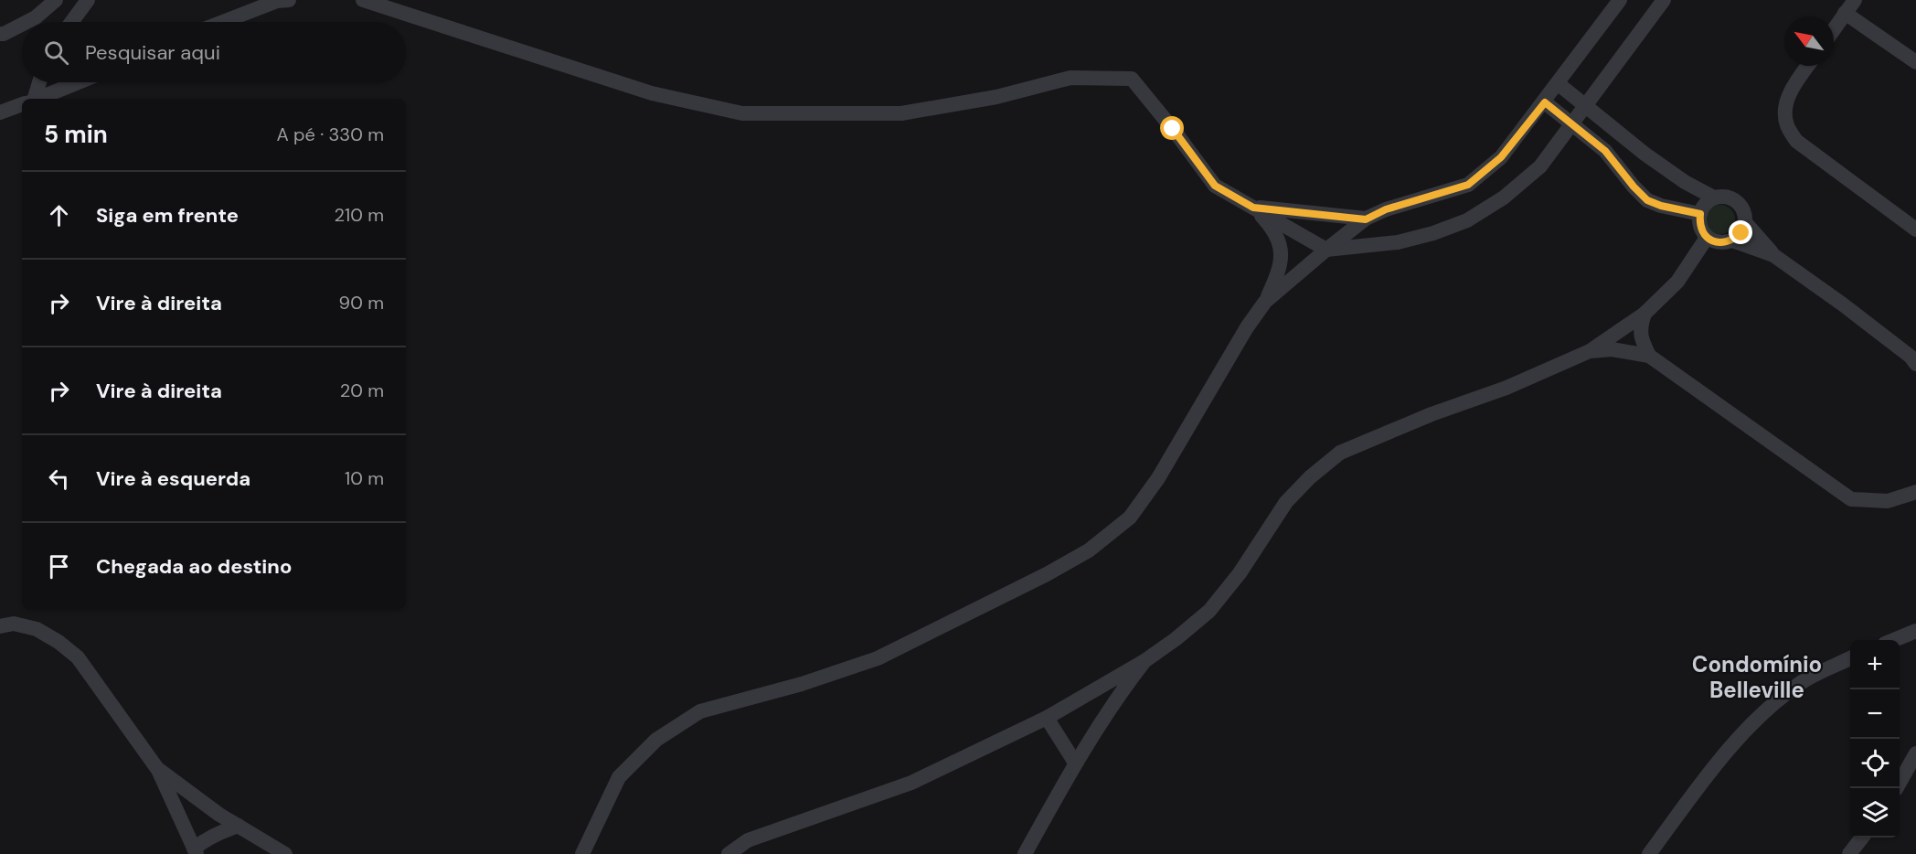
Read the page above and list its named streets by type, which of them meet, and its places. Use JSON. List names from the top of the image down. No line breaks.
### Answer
{"districts":["Condomínio Belleville"],"north":"top left","page":{"search":"Pesquisar aqui","heading":["5 min","A pé · 330 m"],"list":[["Siga em frente","210 m"],["Vire à direita","90 m"],["Vire à direita","20 m"],["Vire à esquerda","10 m"],"Chegada ao destino"],"map_buttons":["+","−"]}}
